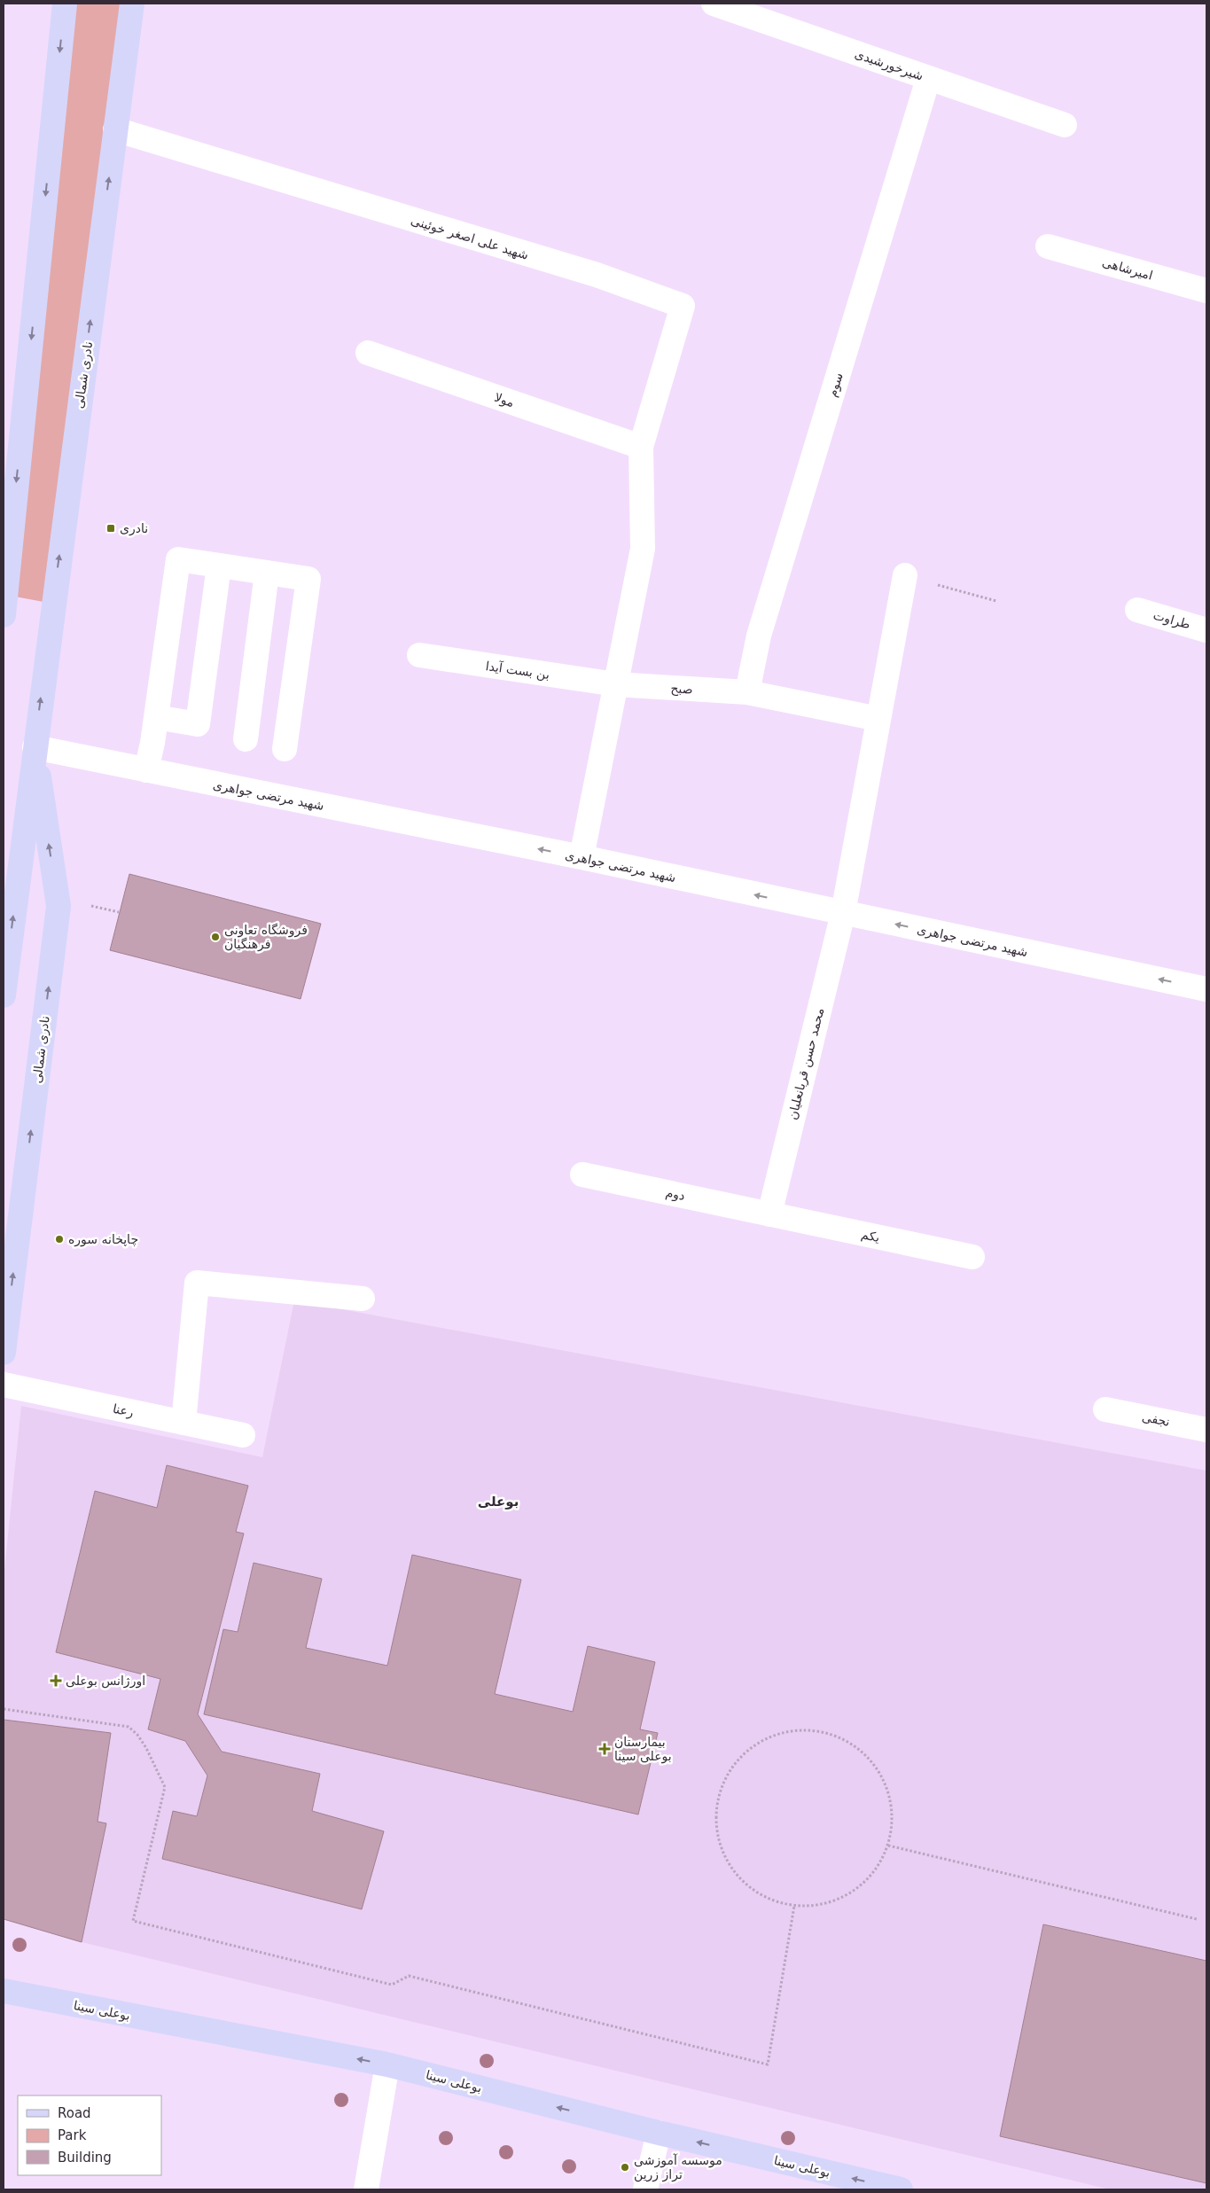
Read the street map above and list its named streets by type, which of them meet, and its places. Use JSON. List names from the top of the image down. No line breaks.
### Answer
{"streets":{"main road":["نادری شمالی","بوعلی سینا"],"street":["شیرخورشیدی","شهید علی اصغر خوئینی","امیرشاهی","سوم","مولا","طراوت","بن بست آیدا","صبح","شهید مرتضی جواهری","محمد حسن قربانعلیان","دوم","یکم","رعنا","نجفی"]},"crossings":[["شیرخورشیدی","سوم"],["شهید علی اصغر خوئینی","نادری شمالی"],["شهید علی اصغر خوئینی","مولا"],["نادری شمالی","شهید مرتضی جواهری"],["سوم","صبح"],["بن بست آیدا","صبح"],["صبح","محمد حسن قربانعلیان"],["شهید مرتضی جواهری","محمد حسن قربانعلیان"],["محمد حسن قربانعلیان","دوم"],["محمد حسن قربانعلیان","یکم"],["دوم","یکم"]],"one_way":["شهید مرتضی جواهری","بوعلی سینا"],"districts":["بوعلی"],"places":{"transit":["نادری"],"other":["فروشگاه تعاونی فرهنگیان","چاپخانه سوره","موسسه آموزشی تراز زرین"],"health":["اورژانس بوعلی","بیمارستان بوعلی سینا"]},"legend":["Road","Park","Building"]}
